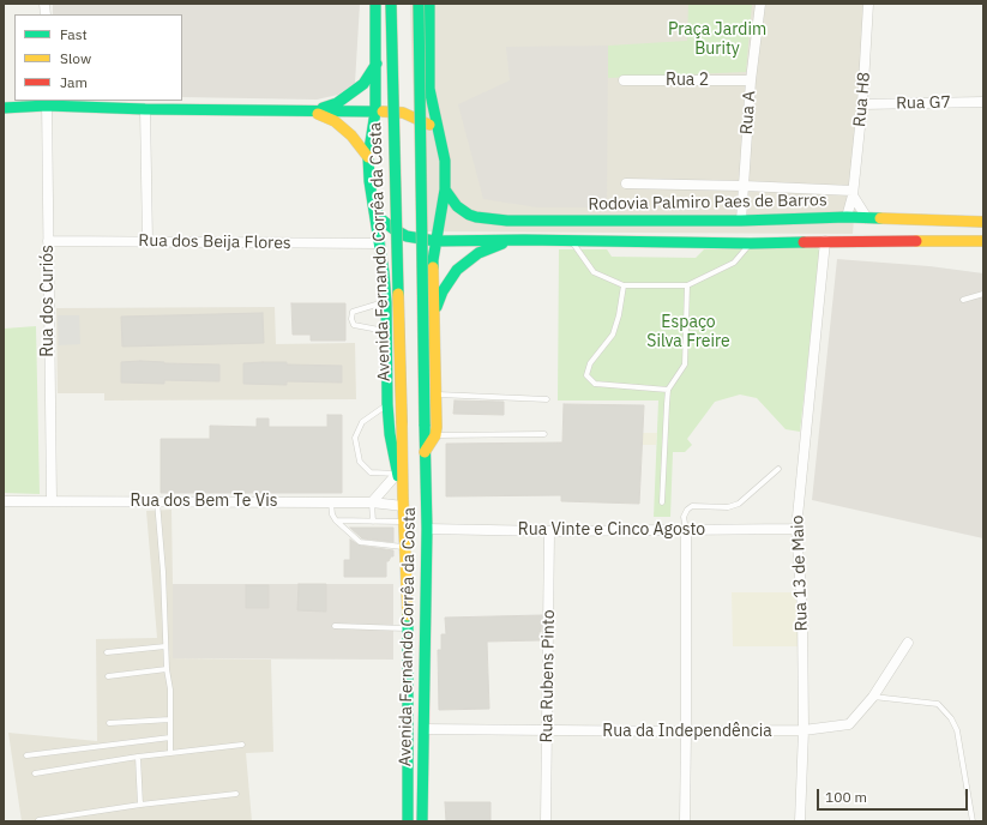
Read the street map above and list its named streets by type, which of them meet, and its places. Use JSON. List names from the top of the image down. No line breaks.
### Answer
{"streets":{"main road":["Rodovia Palmiro Paes de Barros","Avenida Fernando Corrêa da Costa"],"street":["Rua 2","Rua H8","Rua G7","Rua A","Rua dos Beija Flores","Rua dos Curiós","Rua dos Bem Te Vis","Rua Vinte e Cinco Agosto","Rua 13 de Maio","Rua Rubens Pinto","Rua da Independência"]},"crossings":[["Rua 2","Rua A"],["Rua H8","Rua G7"],["Rua H8","Rodovia Palmiro Paes de Barros"],["Rua A","Rodovia Palmiro Paes de Barros"],["Rua dos Beija Flores","Avenida Fernando Corrêa da Costa"],["Rua dos Beija Flores","Rua dos Curiós"],["Avenida Fernando Corrêa da Costa","Rua dos Bem Te Vis"],["Avenida Fernando Corrêa da Costa","Rua Vinte e Cinco Agosto"],["Avenida Fernando Corrêa da Costa","Rua da Independência"],["Rua dos Curiós","Rua dos Bem Te Vis"],["Rua Vinte e Cinco Agosto","Rua 13 de Maio"],["Rua Vinte e Cinco Agosto","Rua Rubens Pinto"],["Rua 13 de Maio","Rua da Independência"],["Rua Rubens Pinto","Rua da Independência"]],"parks":["Praça Jardim Burity","Espaço Silva Freire"],"legend":["Fast","Slow","Jam"],"scale_bar":"100 m"}
